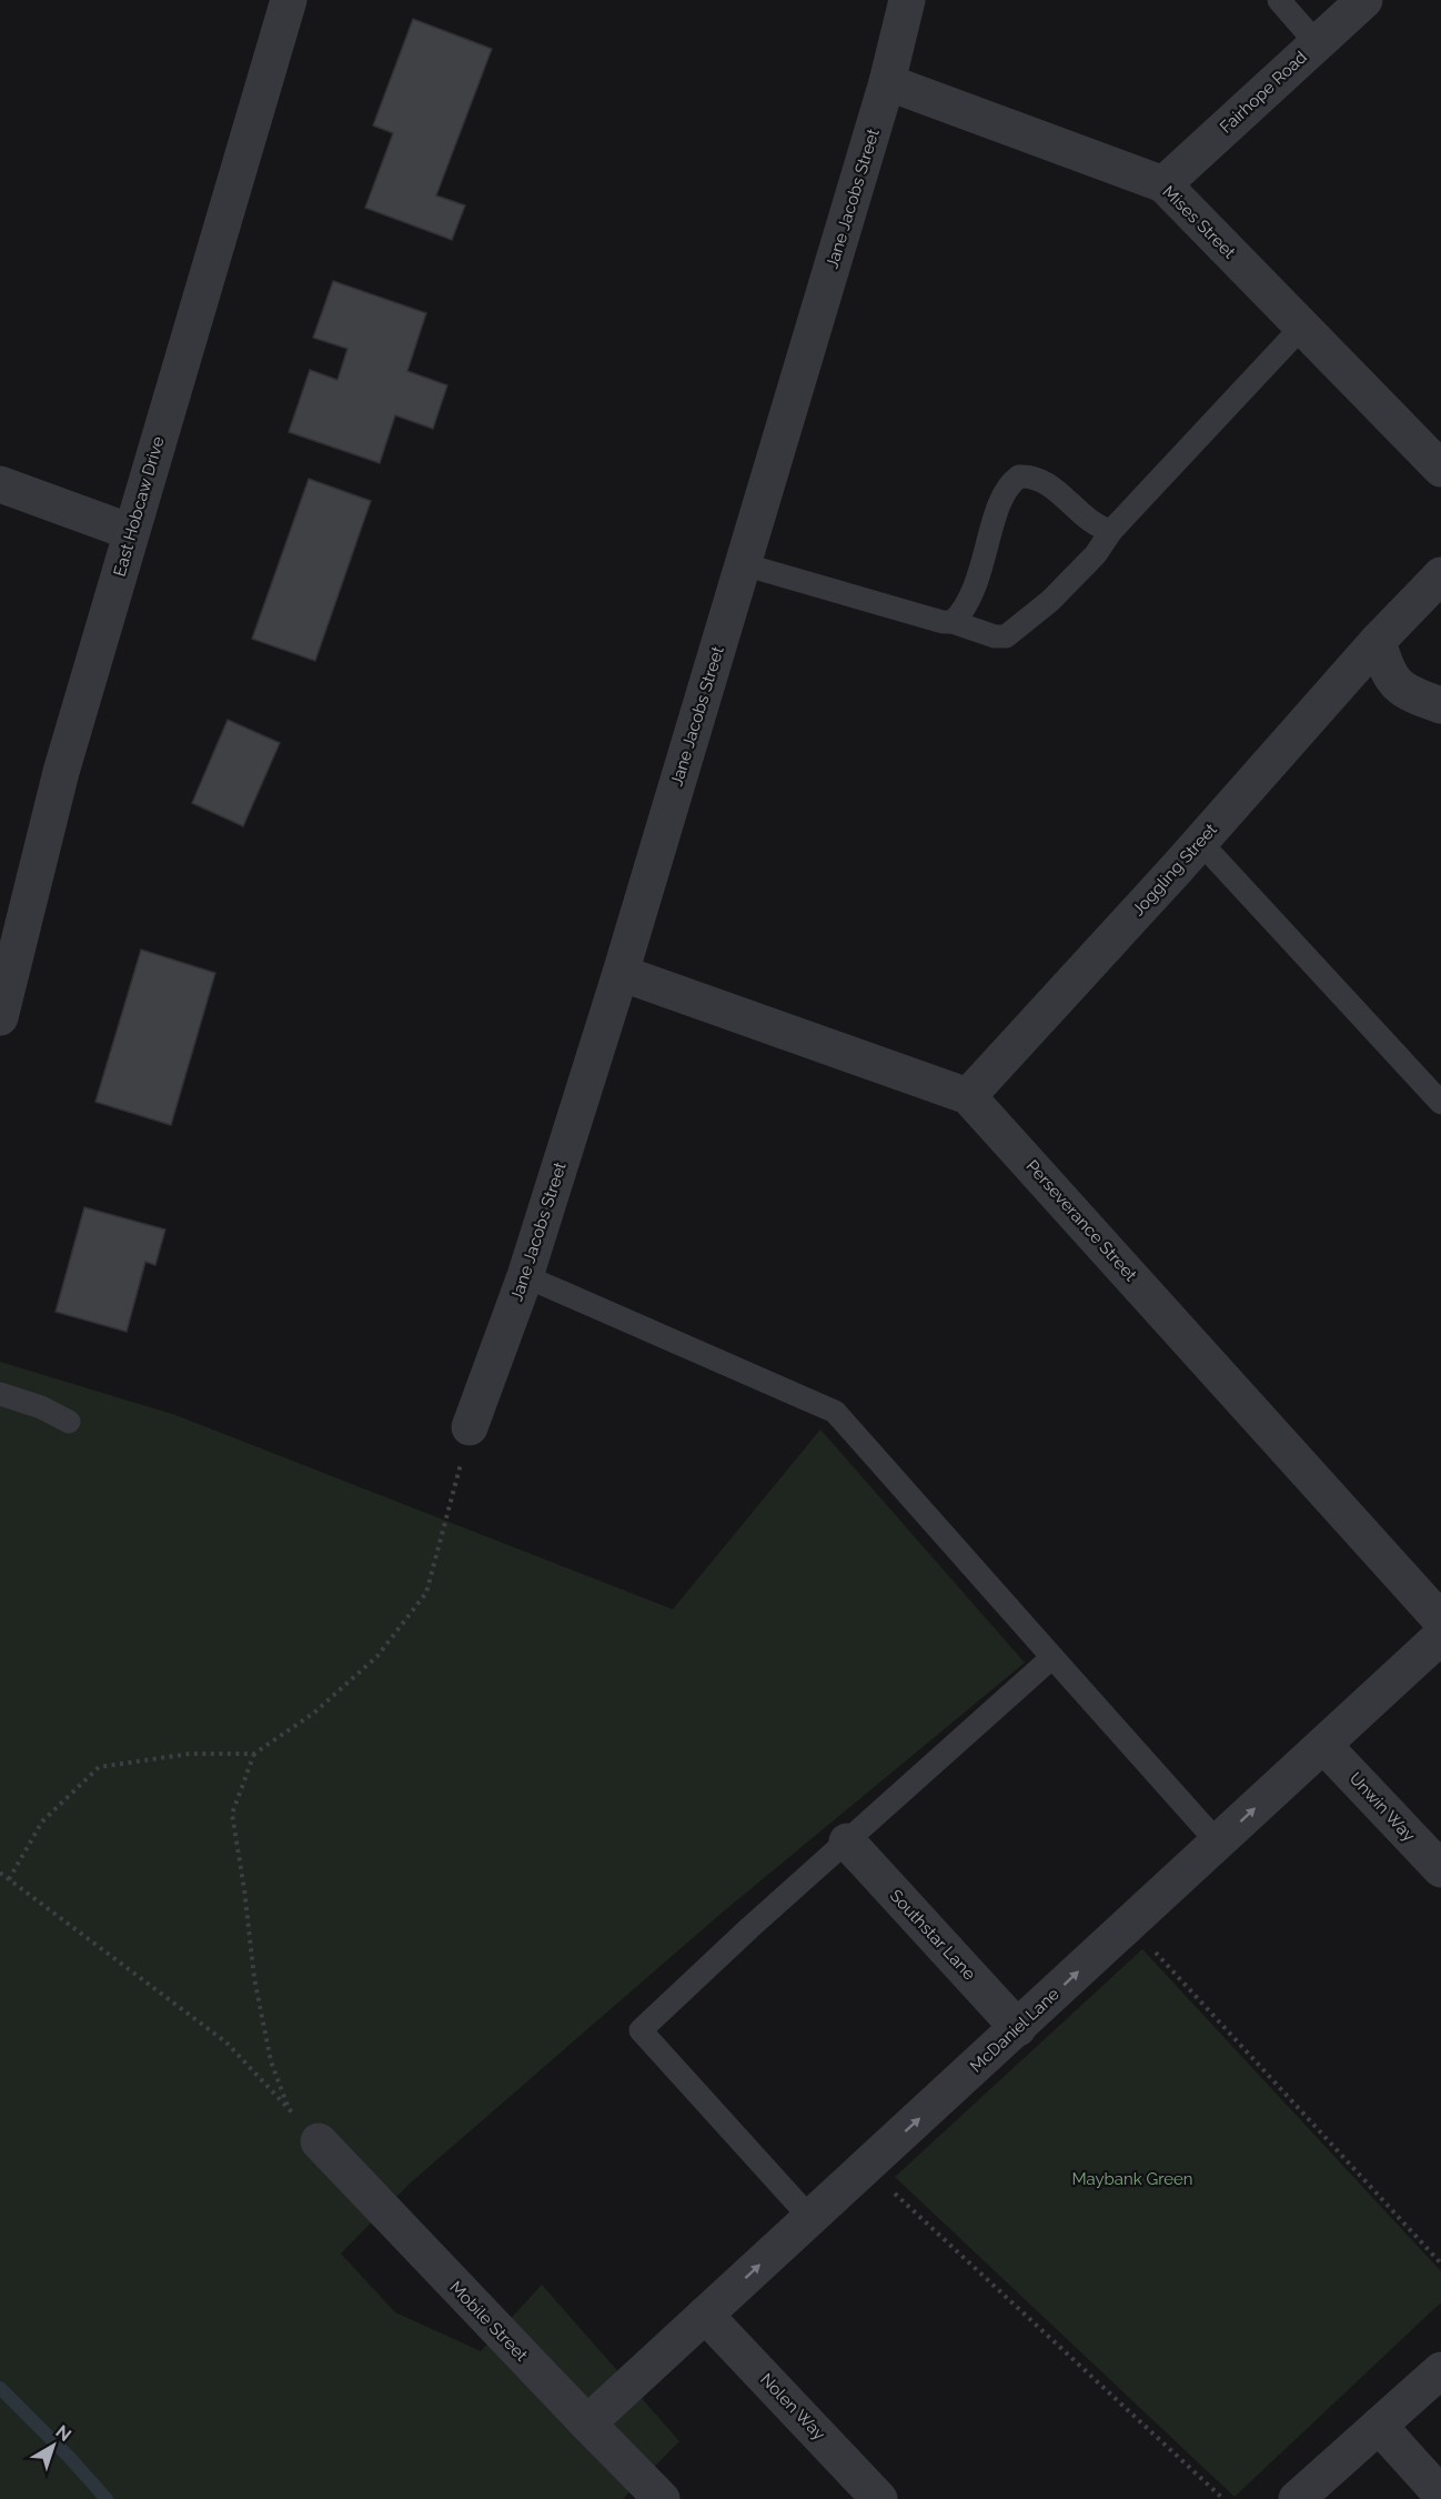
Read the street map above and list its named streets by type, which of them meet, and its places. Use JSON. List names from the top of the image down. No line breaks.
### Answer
{"streets":{"street":["Fairhope Road","Jane Jacobs Street","Mises Street","East Hobcaw Drive","Joggling Street","Perseverance Street","Unwin Way","Southstar Lane","McDaniel Lane","Mobile Street","Nolen Way"]},"crossings":[["Fairhope Road","Mises Street"],["Jane Jacobs Street","Mises Street"],["Jane Jacobs Street","Perseverance Street"],["Joggling Street","Perseverance Street"],["Unwin Way","McDaniel Lane"],["Southstar Lane","McDaniel Lane"],["McDaniel Lane","Mobile Street"],["McDaniel Lane","Nolen Way"]],"one_way":["McDaniel Lane"],"parks":["Maybank Green"],"north":"top right"}
